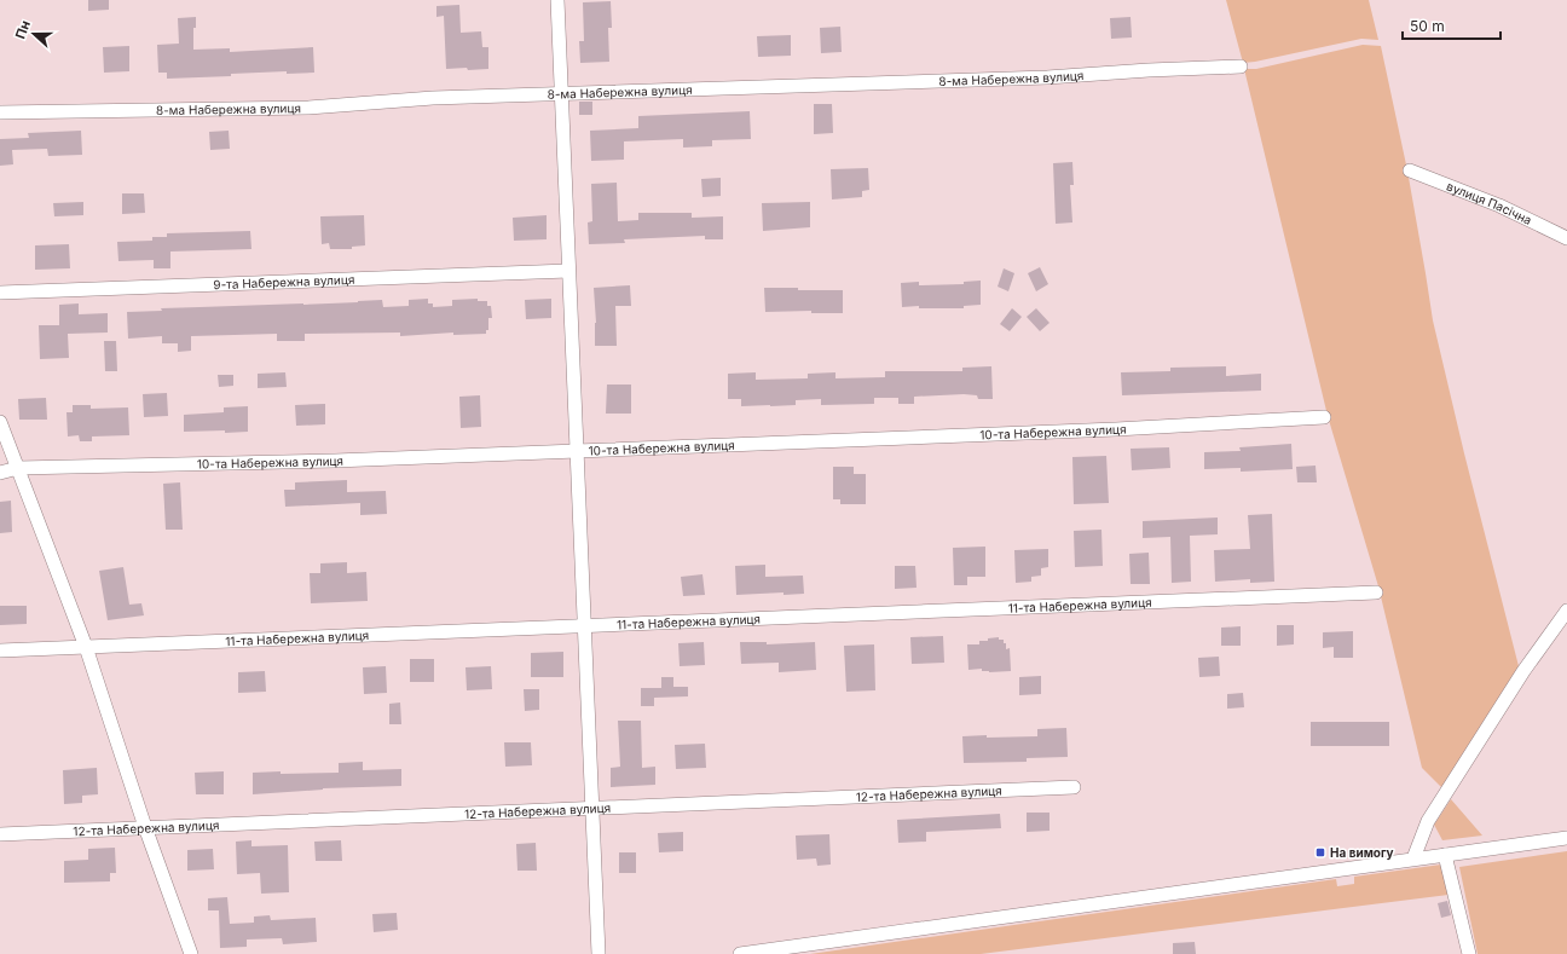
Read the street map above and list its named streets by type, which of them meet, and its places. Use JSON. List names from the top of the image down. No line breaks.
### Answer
{"streets":{"street":["8-ма Набережна вулиця","вулиця Пасічна","9-та Набережна вулиця","10-та Набережна вулиця","11-та Набережна вулиця","12-та Набережна вулиця"]},"places":{"transit":["На вимогу"]},"scale_bar":"50 m","north":"left"}
